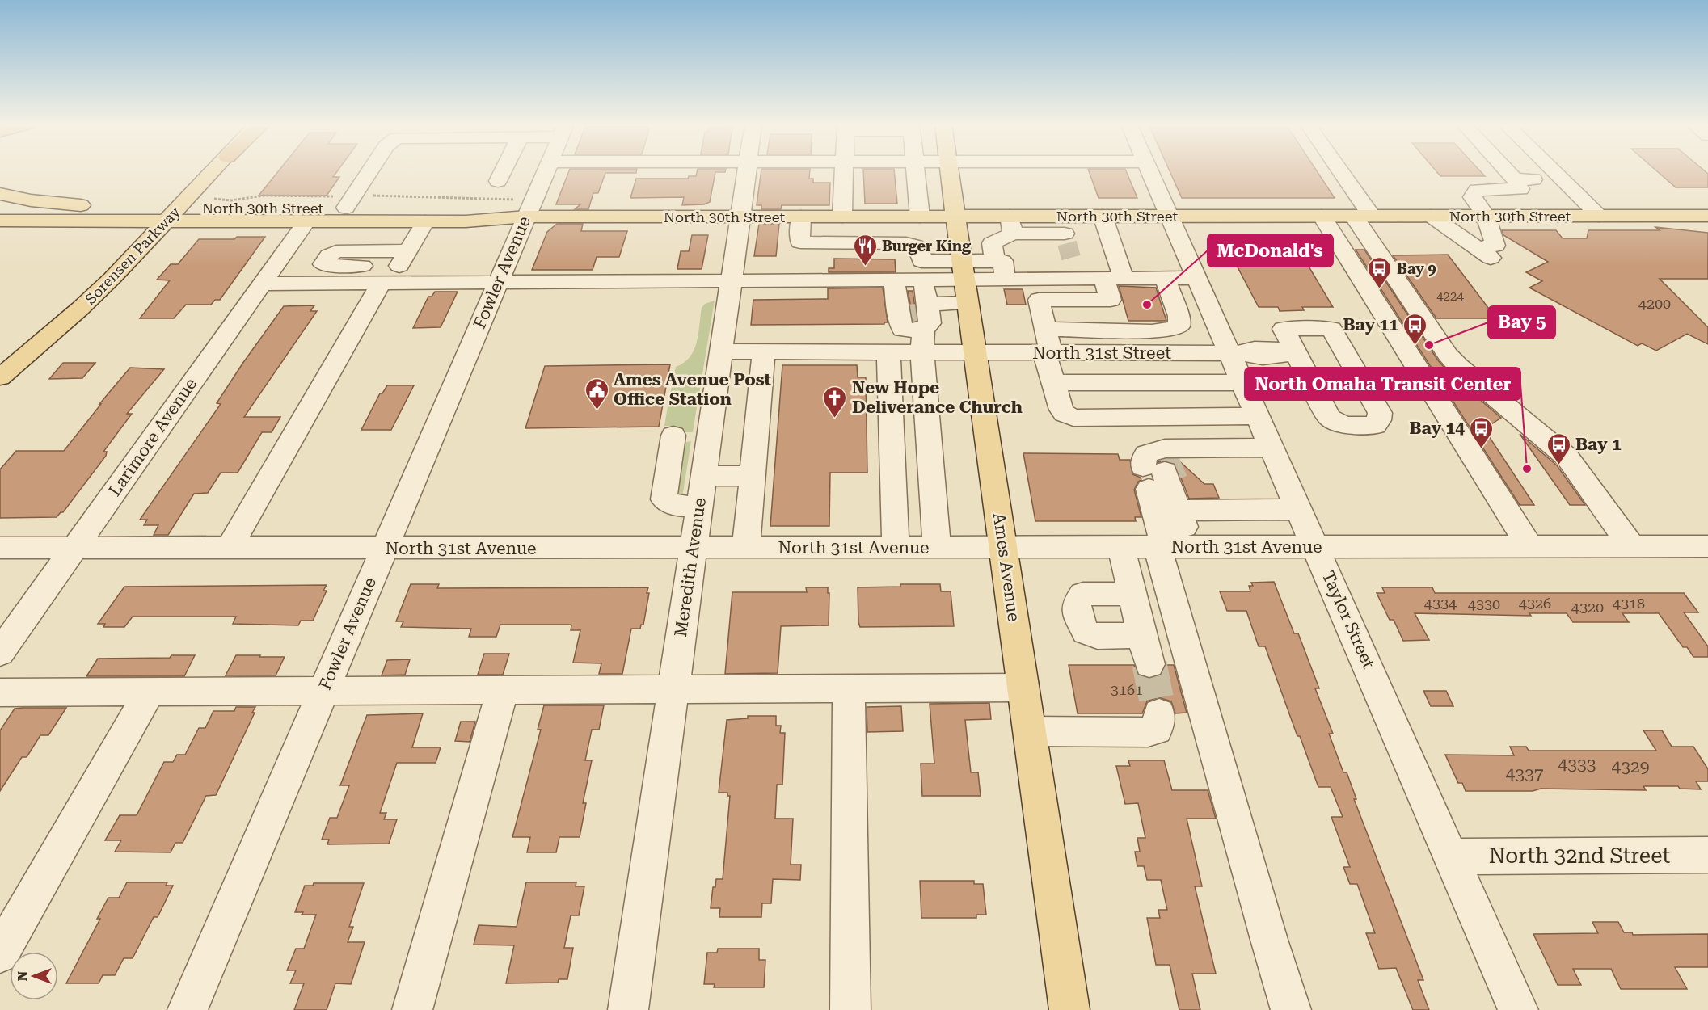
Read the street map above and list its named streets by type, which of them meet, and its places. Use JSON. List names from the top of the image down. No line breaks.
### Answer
{"streets":{"main road":["North 30th Street","Sorensen Parkway","Ames Avenue"],"street":["Fowler Avenue","North 31st Street","Larimore Avenue","North 31st Avenue","Meredith Avenue","Taylor Street","North 32nd Street"]},"crossings":[["North 30th Street","Sorensen Parkway"],["North 30th Street","Fowler Avenue"],["North 30th Street","Larimore Avenue"],["North 30th Street","Meredith Avenue"],["North 30th Street","Ames Avenue"],["North 30th Street","Taylor Street"],["Fowler Avenue","North 31st Avenue"],["North 31st Street","Ames Avenue"],["North 31st Street","Taylor Street"],["Larimore Avenue","North 31st Avenue"],["North 31st Avenue","Meredith Avenue"],["North 31st Avenue","Ames Avenue"],["North 31st Avenue","Taylor Street"],["Taylor Street","North 32nd Street"]],"places":{"restaurant":["Burger King"],"bus stop":["Bay 9","Bay 11","Bay 14","Bay 1"],"other":["McDonald's","Bay 5","North Omaha Transit Center"],"public building":["Ames Avenue Post Office Station"],"church":["New Hope Deliverance Church"]},"house_numbers":["4224","4200","4334","4326","4318","4330","4320","3161","4333","4329","4337"],"north":"left"}
